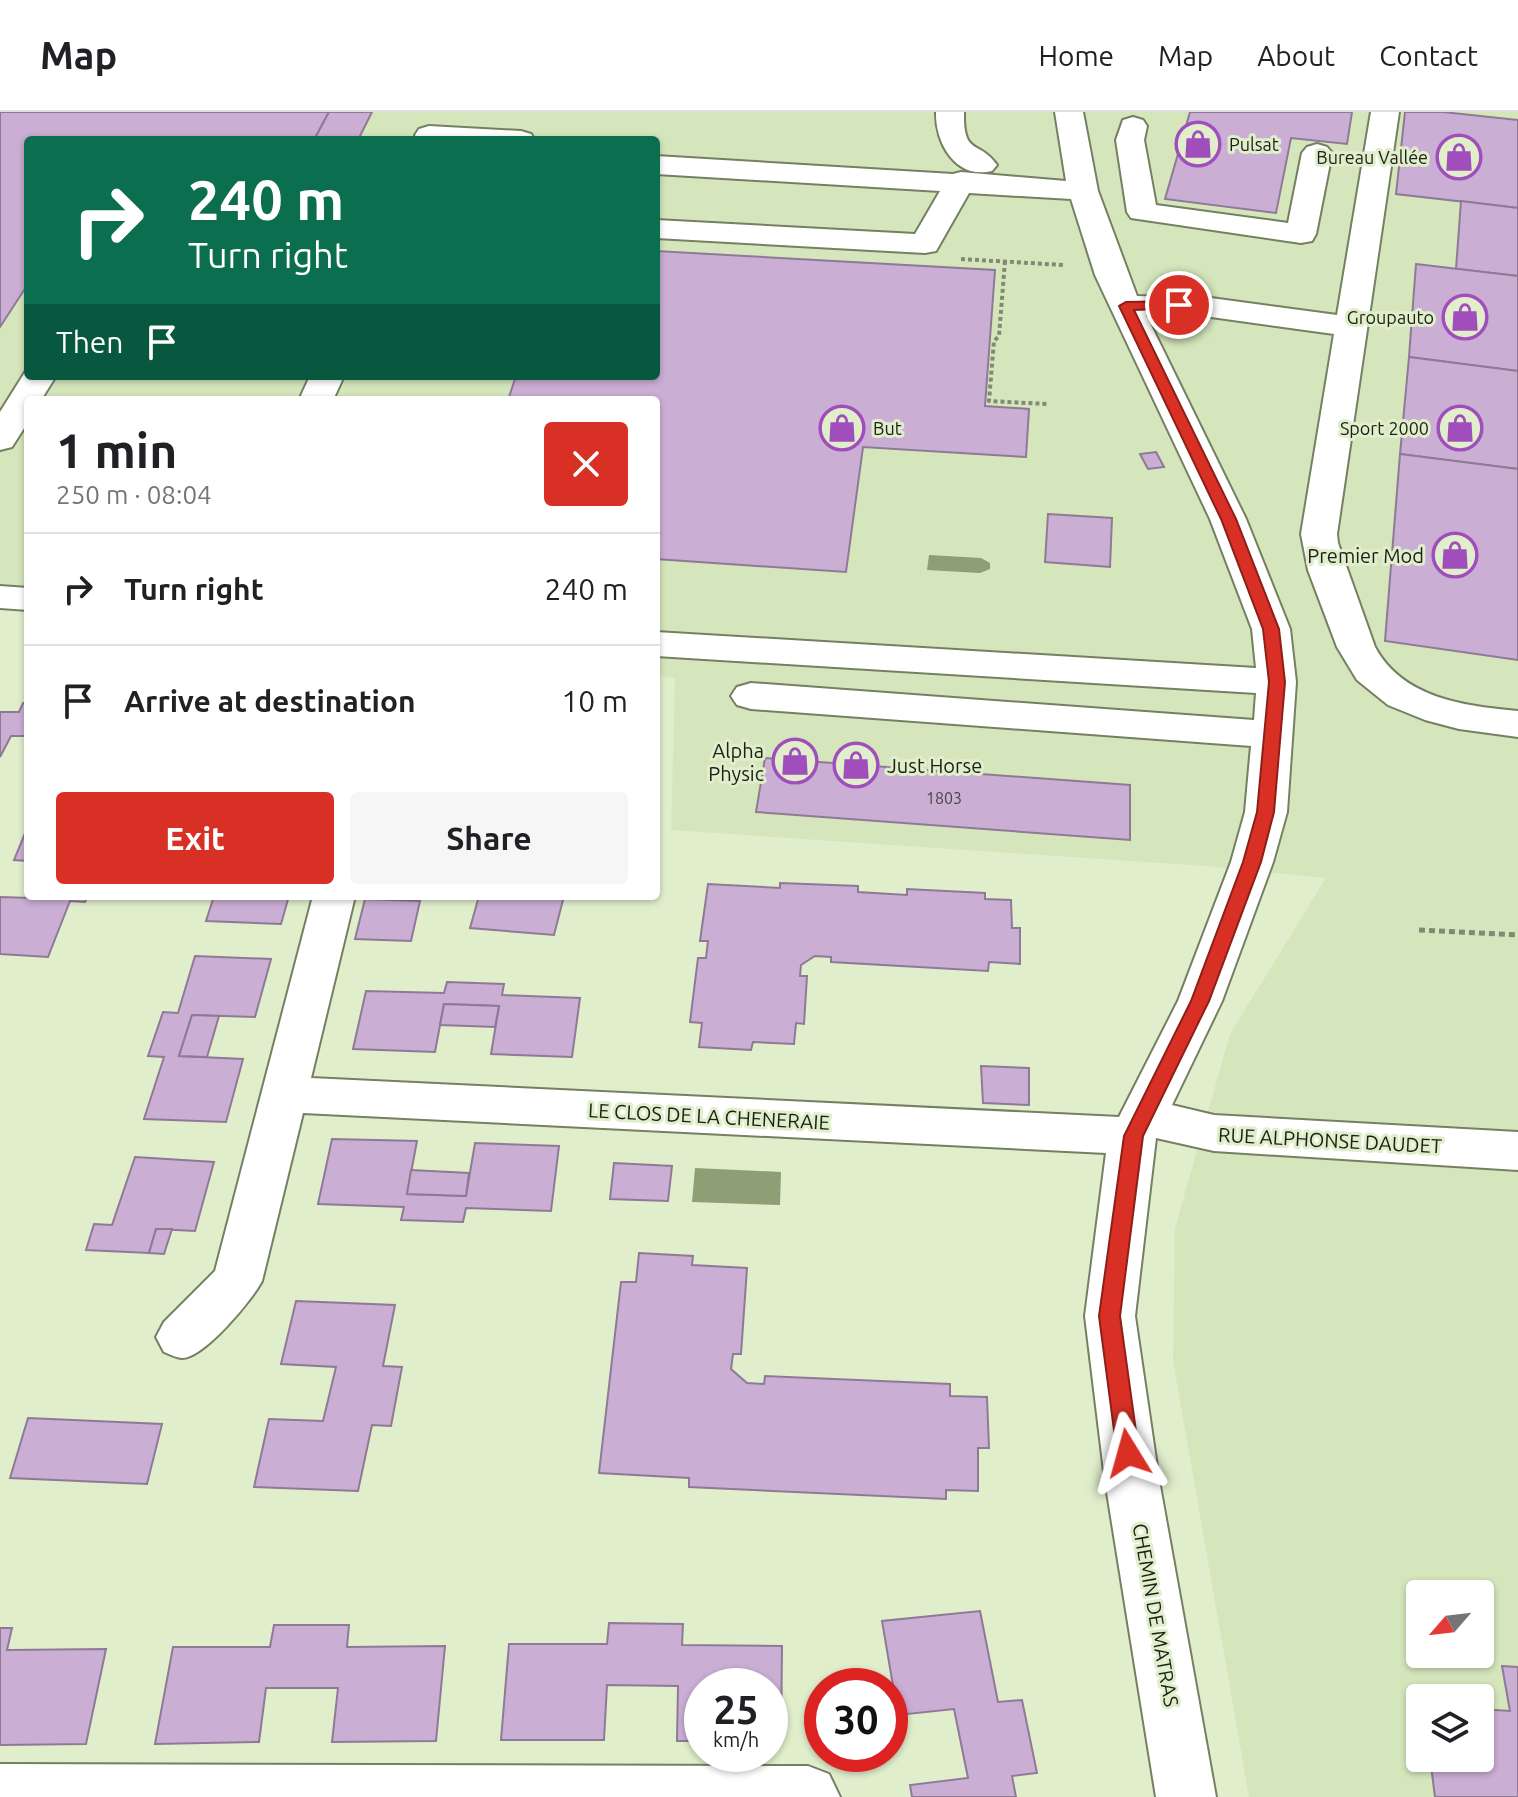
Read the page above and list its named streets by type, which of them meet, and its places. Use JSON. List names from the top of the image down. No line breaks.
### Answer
{"streets":{"street":["LE CLOS DE LA CHENERAIE","RUE ALPHONSE DAUDET","CHEMIN DE MATRAS"]},"crossings":[["LE CLOS DE LA CHENERAIE","RUE ALPHONSE DAUDET"],["LE CLOS DE LA CHENERAIE","CHEMIN DE MATRAS"],["RUE ALPHONSE DAUDET","CHEMIN DE MATRAS"]],"places":{"shop":["Pulsat","Bureau Vallée","Groupauto","But","Sport 2000","Premier Mod","Alpha Physic","Just Horse"]},"house_numbers":["1803"],"north":"bottom left","page":{"header":"Map","nav":["Home","Map","About","Contact"],"turn":["240 m","Turn right"],"then":"Then","heading":["1 min","250 m · 08:04"],"list":[{"name":"Turn right","value":"240 m"},{"name":"Arrive at destination","value":"10 m"}],"buttons":["Exit","Share"],"speed":"25 km/h","limit":"30"}}
